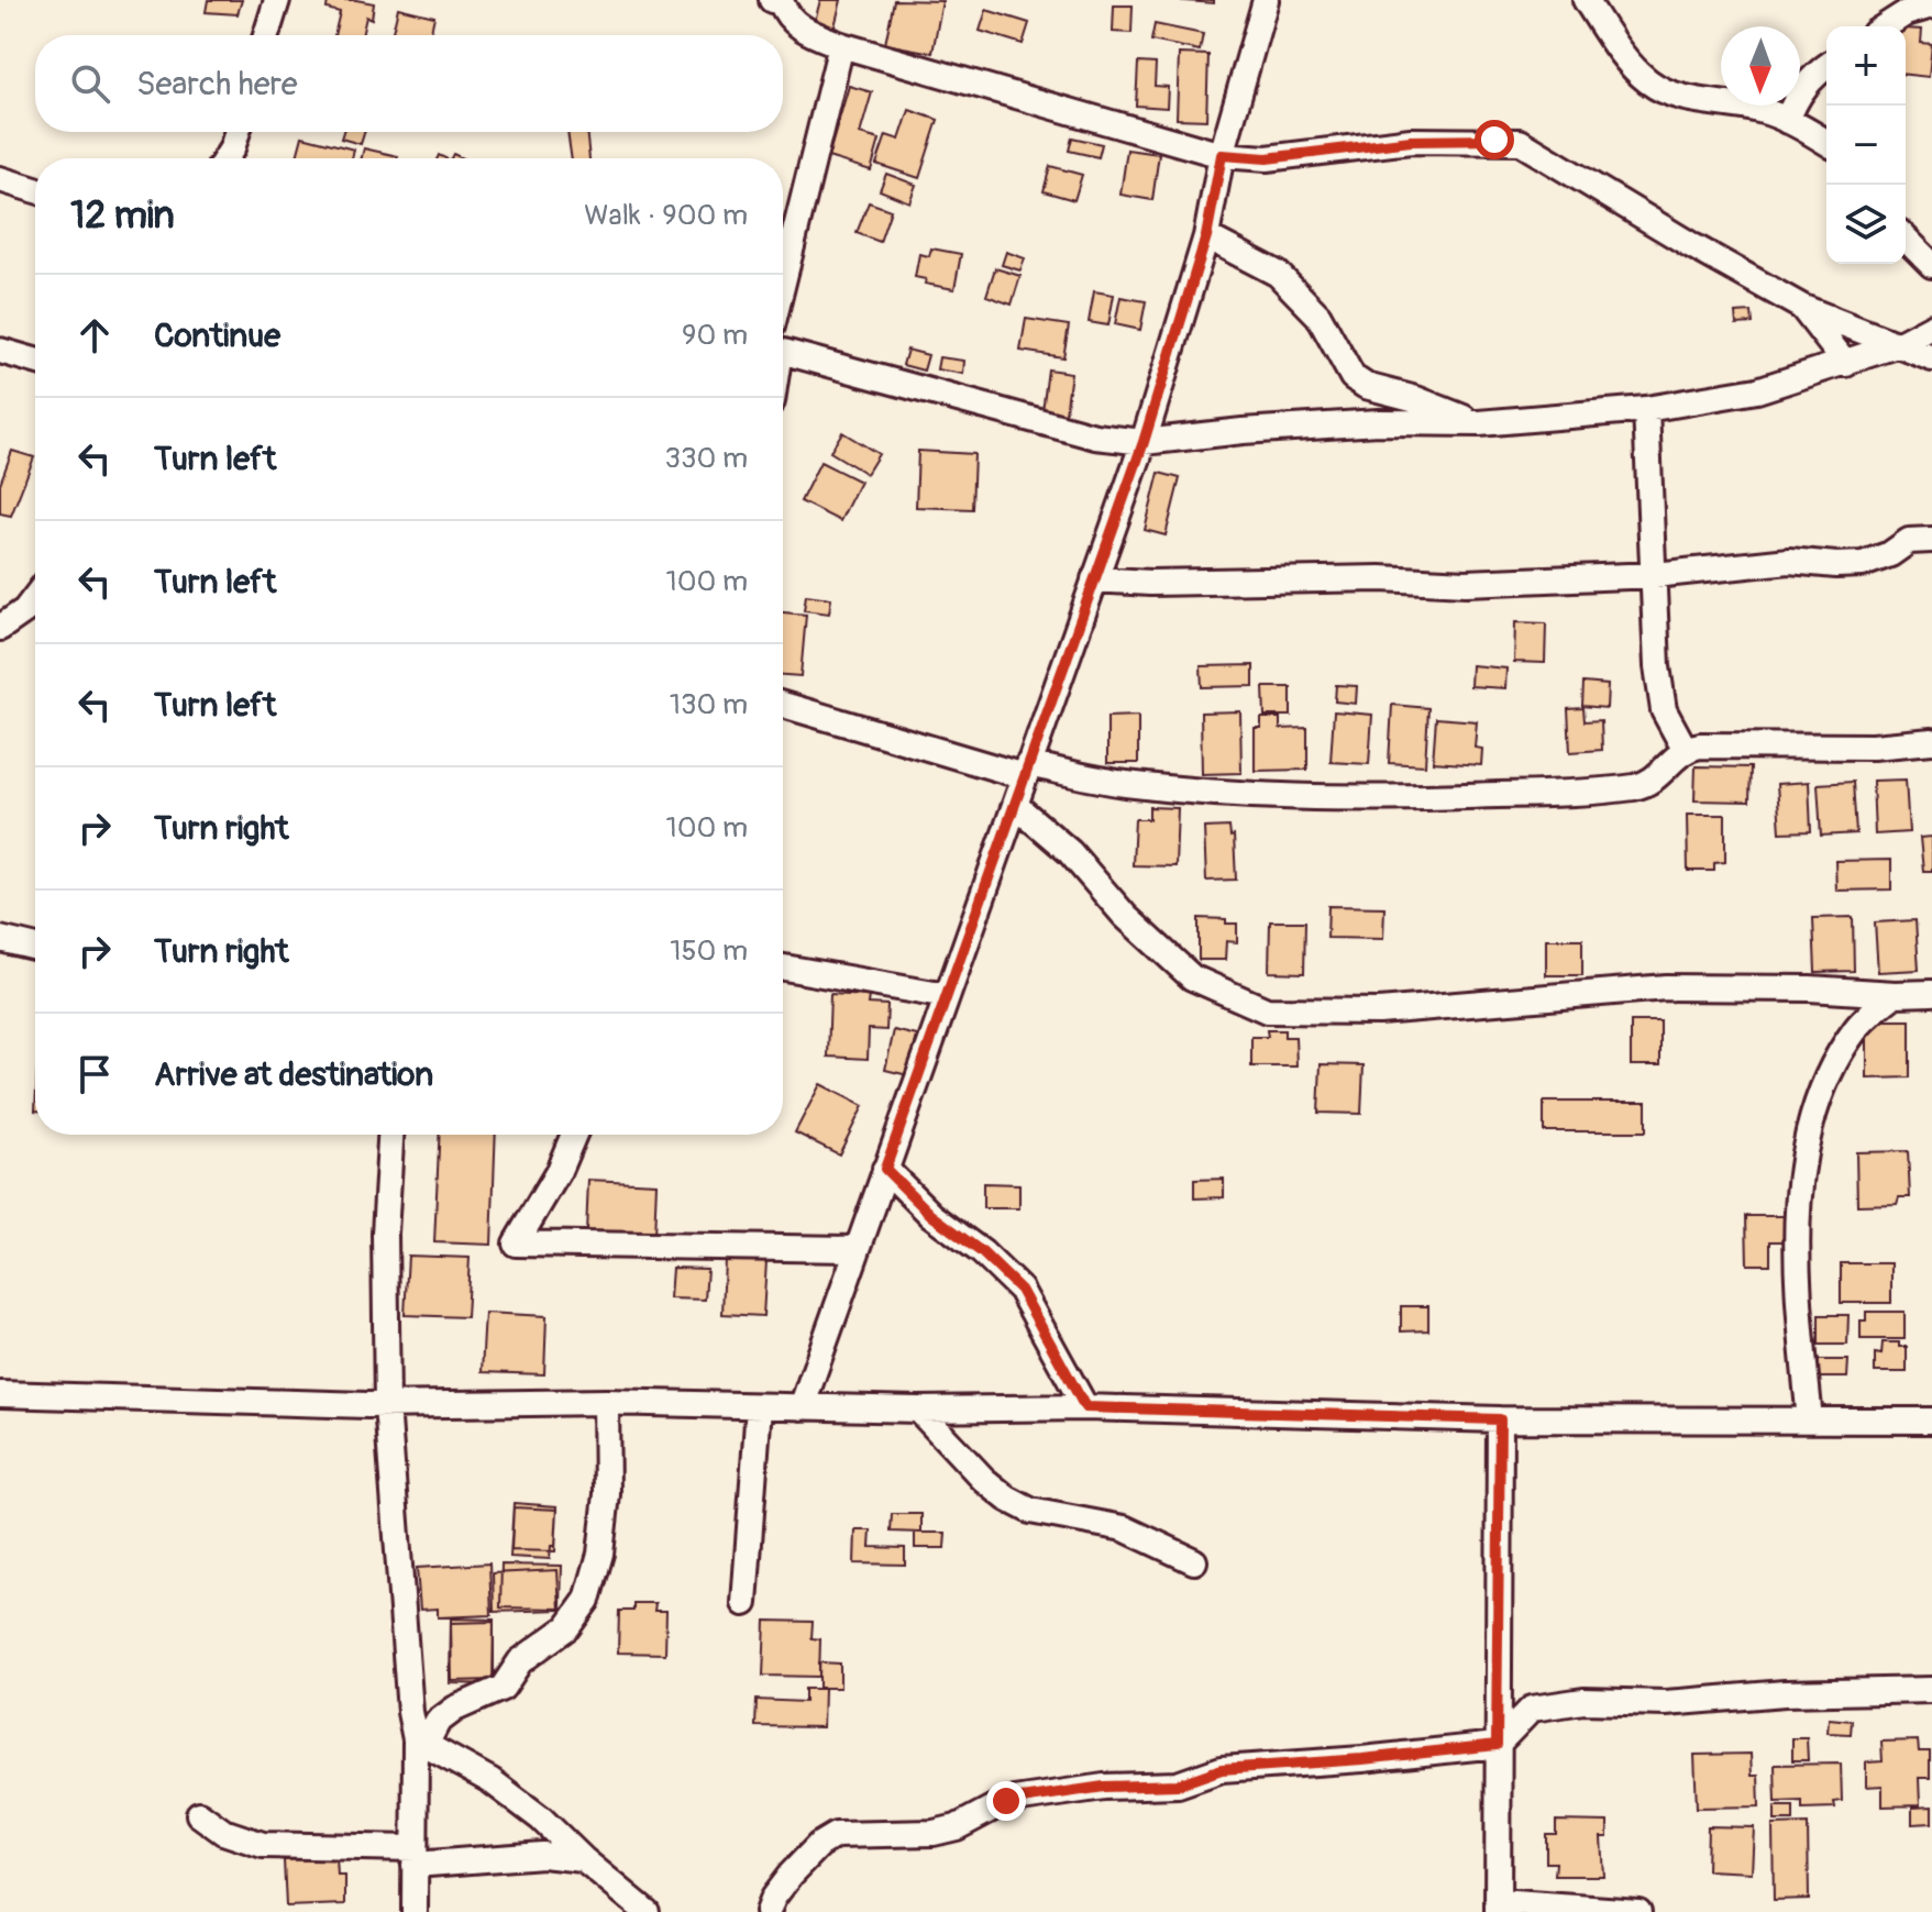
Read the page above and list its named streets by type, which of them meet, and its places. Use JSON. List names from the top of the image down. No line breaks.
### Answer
{"north":"bottom","page":{"map_buttons":["+","−"],"search":"Search here","heading":["12 min","Walk · 900 m"],"list":[["Continue","90 m"],["Turn left","330 m"],["Turn left","100 m"],["Turn left","130 m"],["Turn right","100 m"],["Turn right","150 m"],"Arrive at destination"]}}
